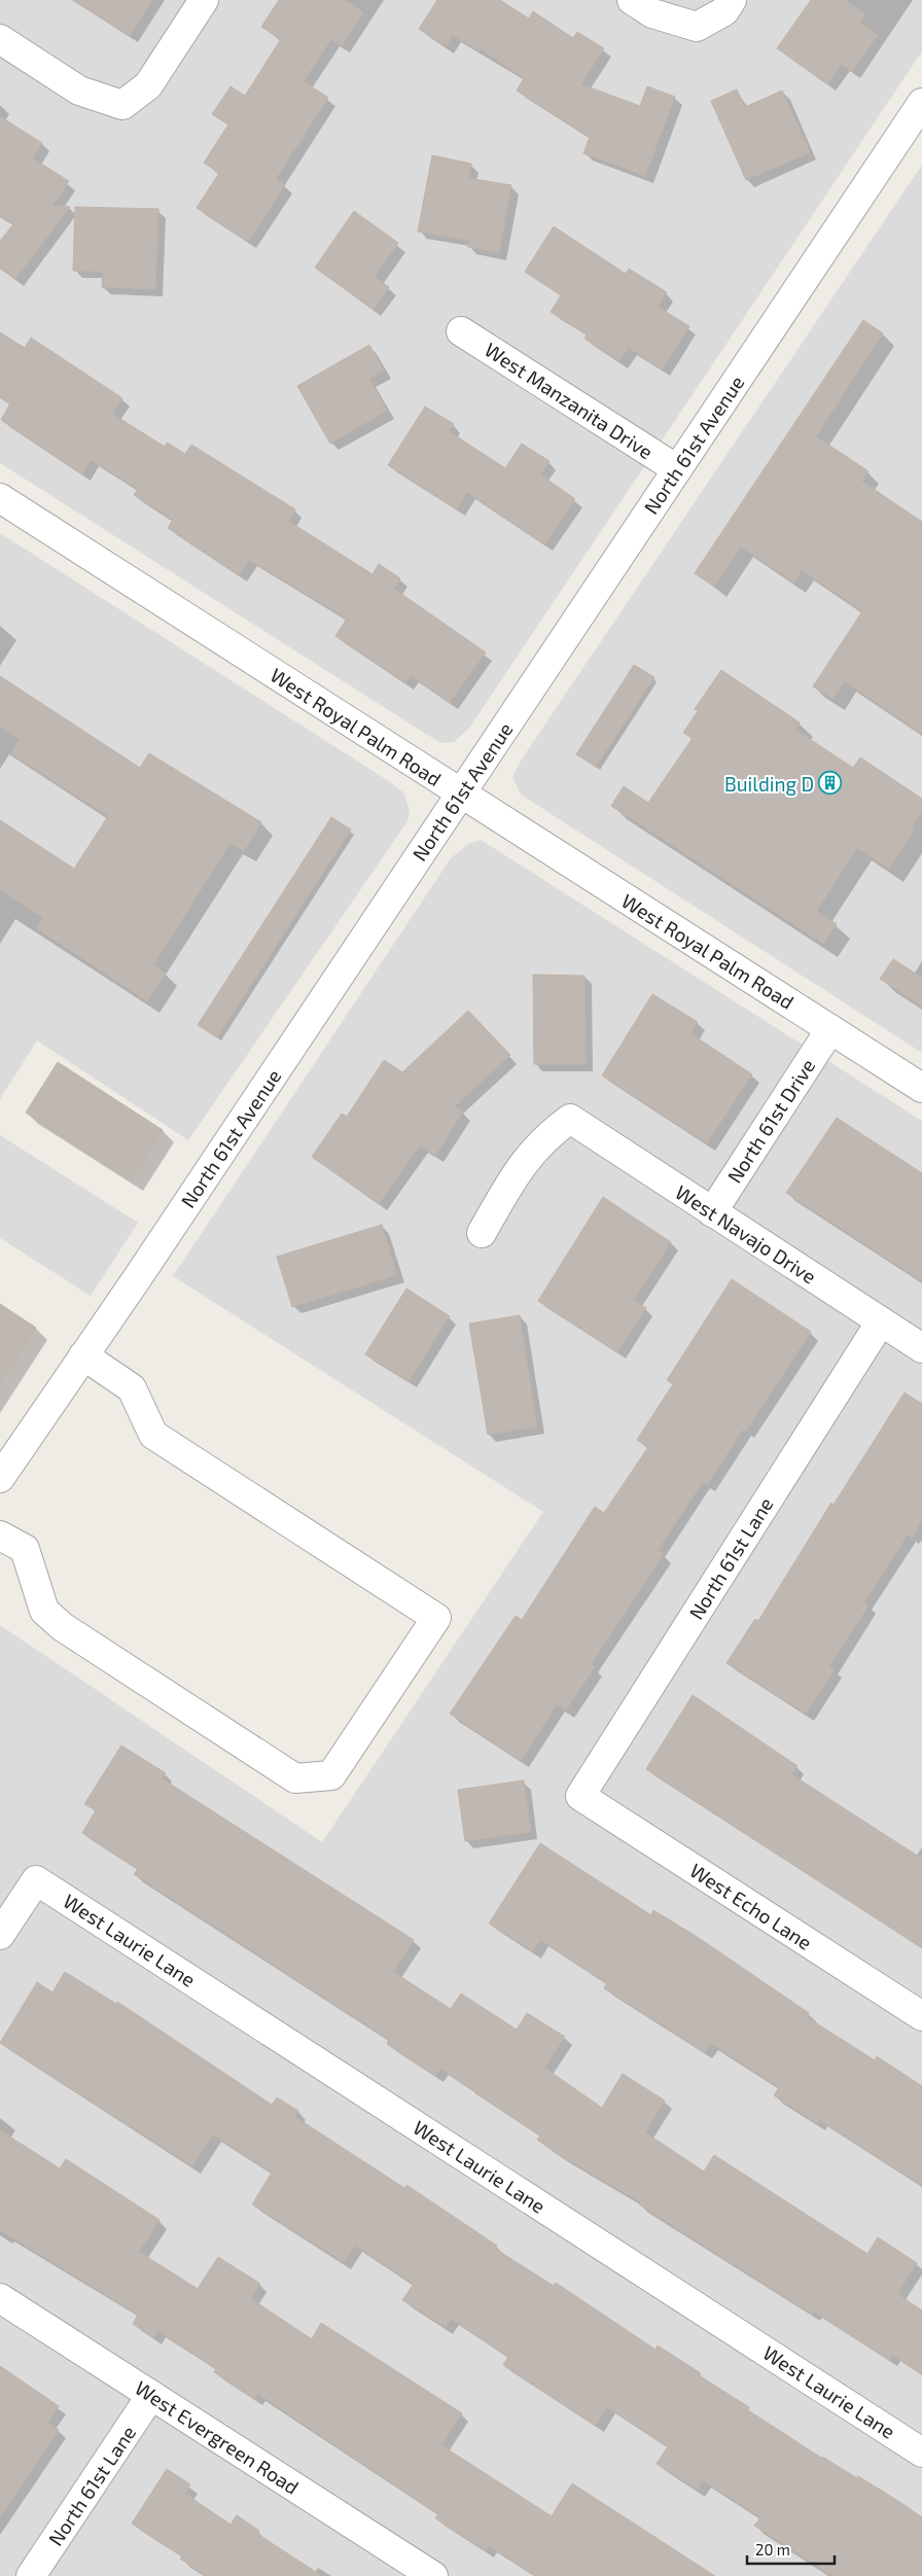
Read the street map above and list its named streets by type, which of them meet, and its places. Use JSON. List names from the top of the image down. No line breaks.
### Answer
{"streets":{"street":["West Manzanita Drive","North 61st Avenue","West Royal Palm Road","North 61st Drive","West Navajo Drive","North 61st Lane","West Echo Lane","West Laurie Lane","West Evergreen Road"]},"crossings":[["West Manzanita Drive","North 61st Avenue"],["North 61st Avenue","West Royal Palm Road"],["West Royal Palm Road","North 61st Drive"],["North 61st Drive","West Navajo Drive"],["West Navajo Drive","North 61st Lane"],["North 61st Lane","West Echo Lane"],["North 61st Lane","West Evergreen Road"]],"places":{"building":["Building D"]},"scale_bar":"20 m"}
